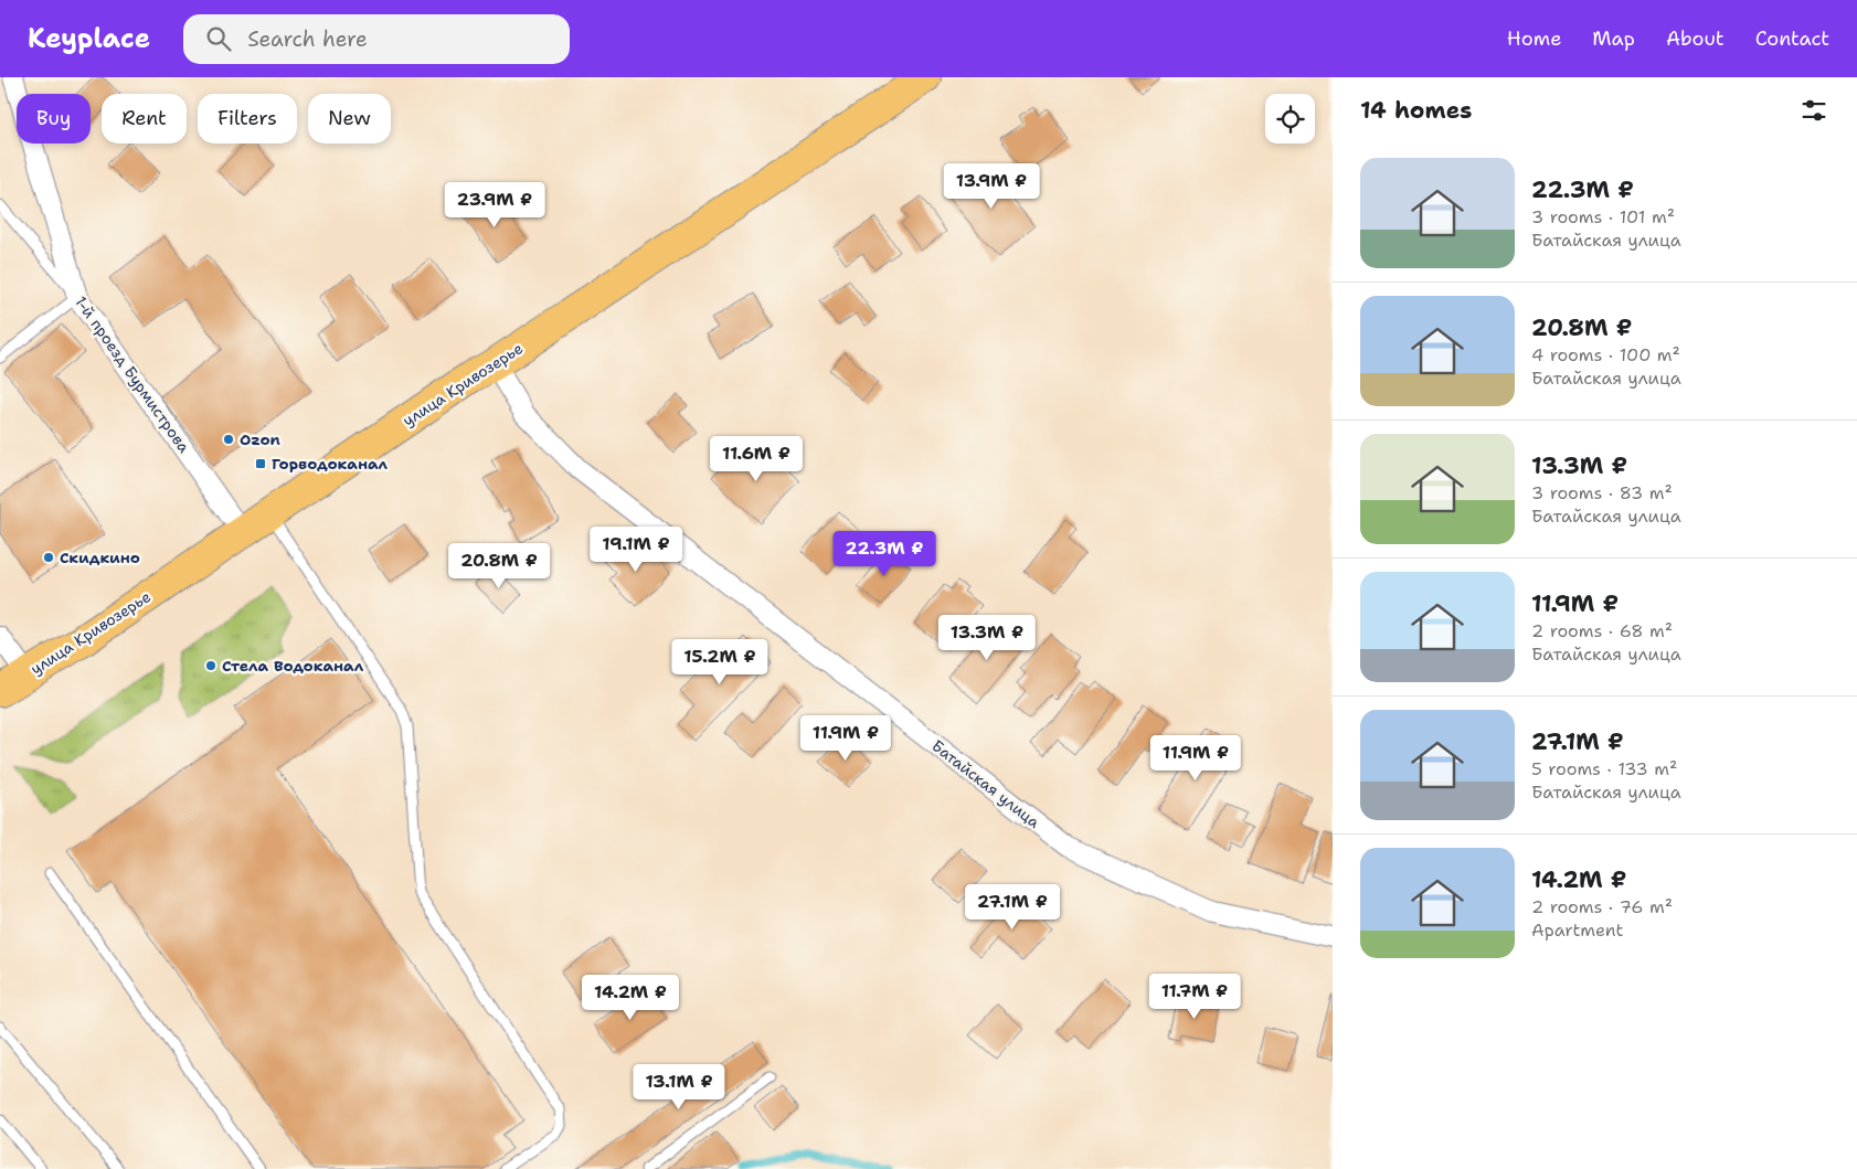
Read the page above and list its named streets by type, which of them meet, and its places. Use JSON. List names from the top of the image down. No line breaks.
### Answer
{"streets":{"main road":["улица Кривозерье"],"street":["1-й проезд Бурмистрова","Батайская улица"]},"crossings":[["1-й проезд Бурмистрова","улица Кривозерье"],["улица Кривозерье","Батайская улица"]],"places":{"other":["Ozon","Скидкино","Стела Водоканал"],"transit":["Горводоканал"]},"page":{"header":"Keyplace","search":"Search here","nav":["Home","Map","About","Contact"],"heading":"14 homes","chip":["Buy","Rent","Filters","New"],"list":[{"name":"22.3M ₽","note":"3 rooms · 101 m² · Батайская улица"},{"name":"20.8M ₽","note":"4 rooms · 100 m² · Батайская улица"},{"name":"13.3M ₽","note":"3 rooms · 83 m² · Батайская улица"},{"name":"11.9M ₽","note":"2 rooms · 68 m² · Батайская улица"},{"name":"27.1M ₽","note":"5 rooms · 133 m² · Батайская улица"},{"name":"14.2M ₽","note":"2 rooms · 76 m² · Apartment"}],"price":["13.9M ₽","23.9M ₽","11.6M ₽","19.1M ₽","22.3M ₽","20.8M ₽","13.3M ₽","15.2M ₽","11.9M ₽","11.9M ₽","27.1M ₽","11.7M ₽","14.2M ₽","13.1M ₽"]}}
